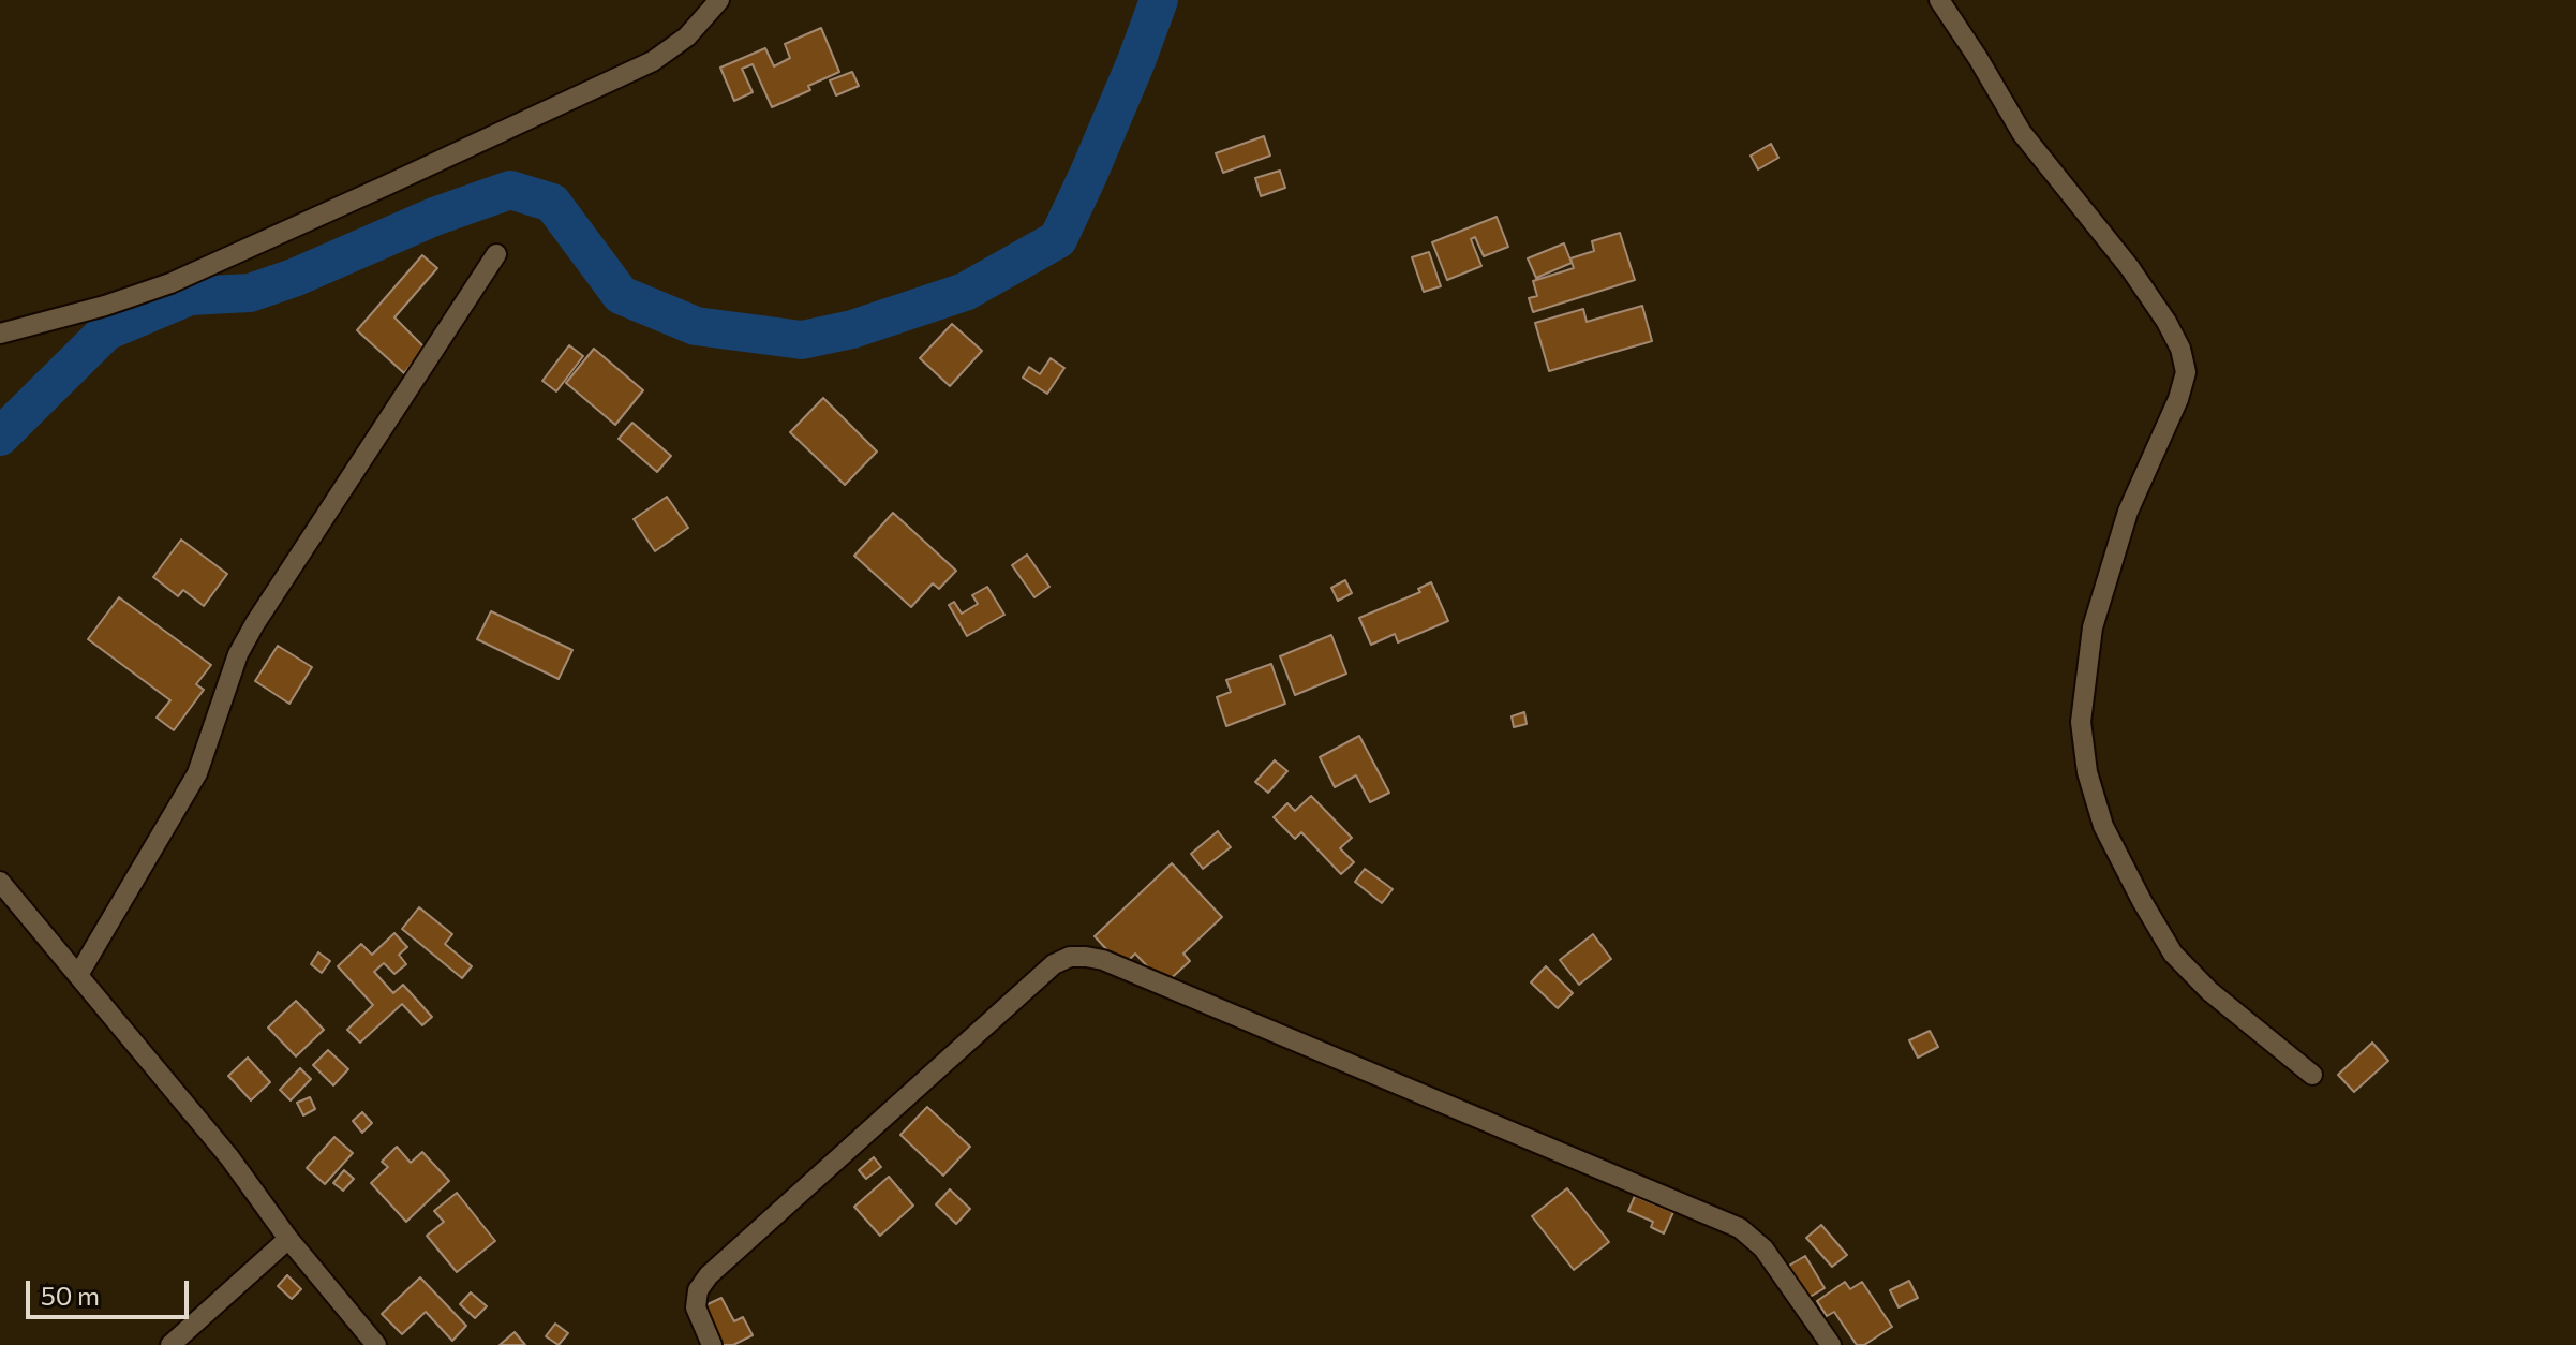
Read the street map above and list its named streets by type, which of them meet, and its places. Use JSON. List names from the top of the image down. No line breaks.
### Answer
{"scale_bar":"50 m"}
